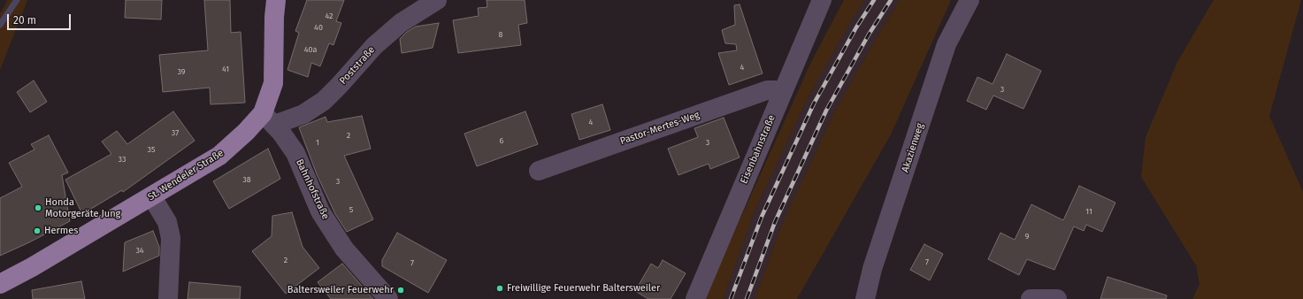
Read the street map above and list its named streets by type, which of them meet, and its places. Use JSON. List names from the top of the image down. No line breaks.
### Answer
{"streets":{"main road":["St. Wendeler Straße"],"street":["Poststraße","Pastor-Mertes-Weg","Akazienweg","Eisenbahnstraße","Bahnhofstraße"]},"crossings":[["Poststraße","St. Wendeler Straße"],["Poststraße","Bahnhofstraße"],["Pastor-Mertes-Weg","Eisenbahnstraße"],["St. Wendeler Straße","Bahnhofstraße"]],"places":["Honda Motorgeräte Jung","Hermes","Freiwillige Feuerwehr Baltersweiler","Baltersweiler Feuerwehr"],"house_numbers":["42","40","8","40a","4","41","39","3","4","37","2","6","1","3","35","33","38","3","5","11","9","34","2","7","7"],"scale_bar":"20 m"}
